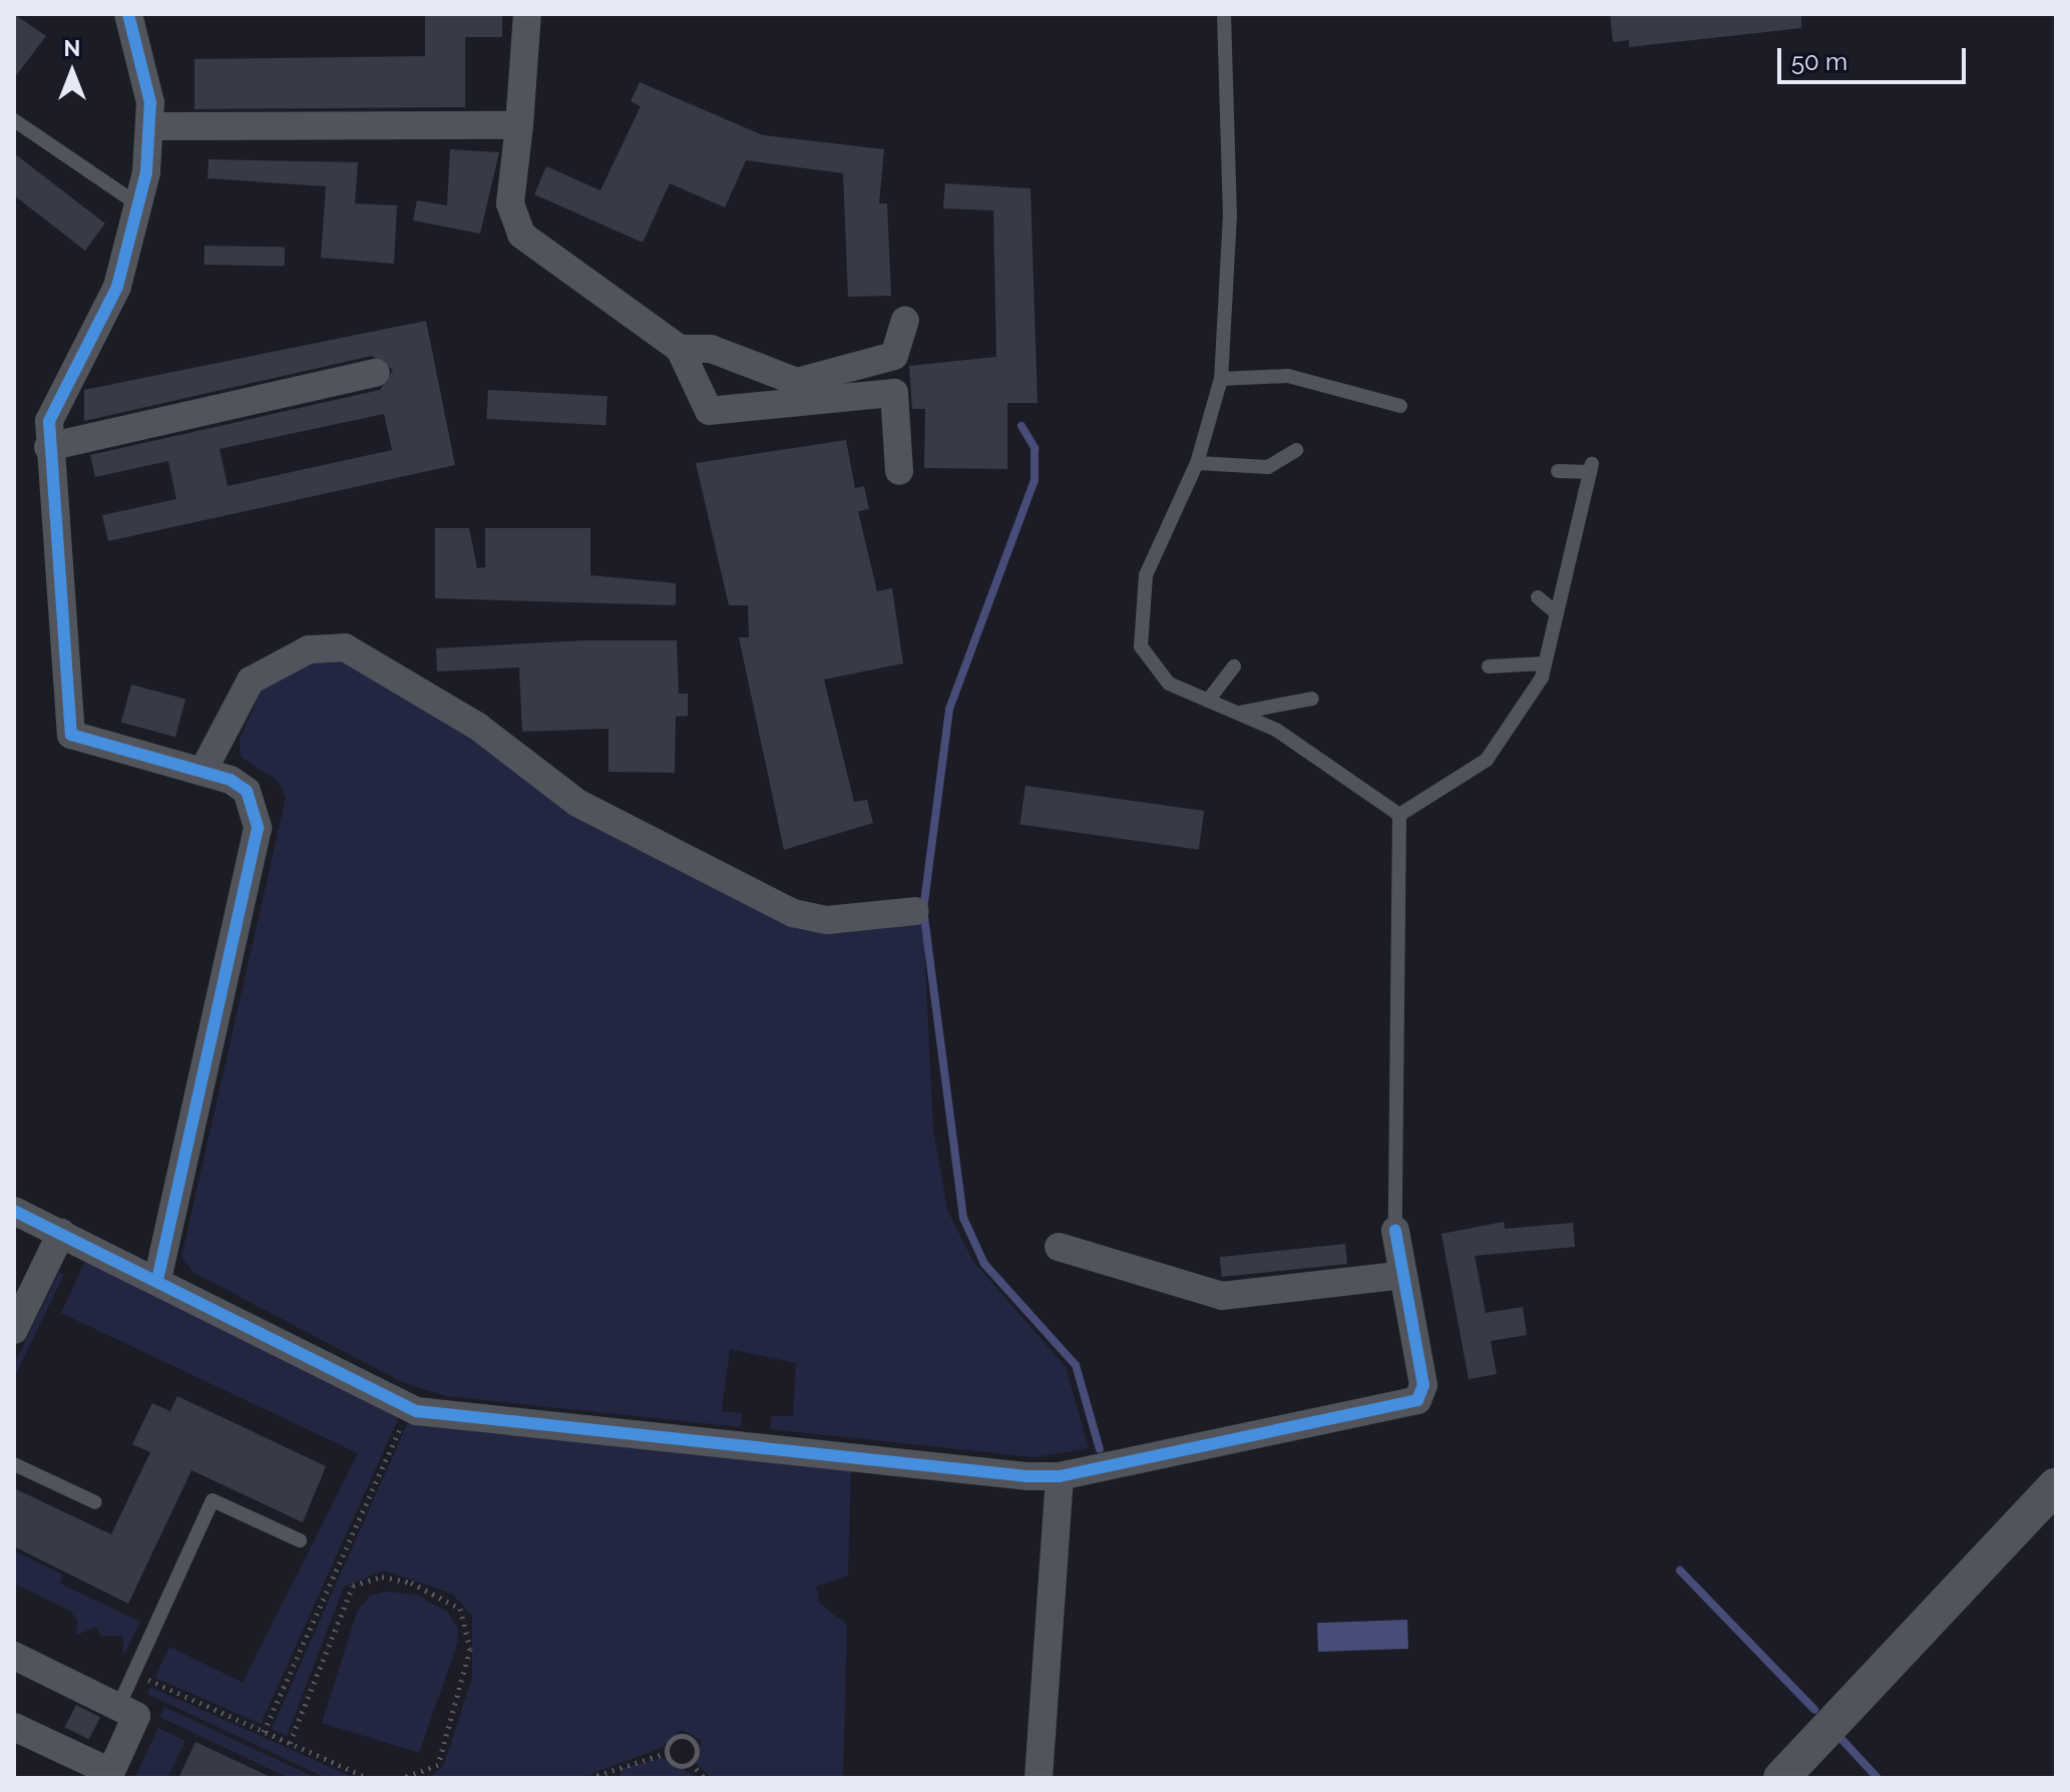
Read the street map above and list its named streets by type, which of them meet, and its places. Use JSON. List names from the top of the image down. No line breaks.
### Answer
{"scale_bar":"50 m","north":"top"}
